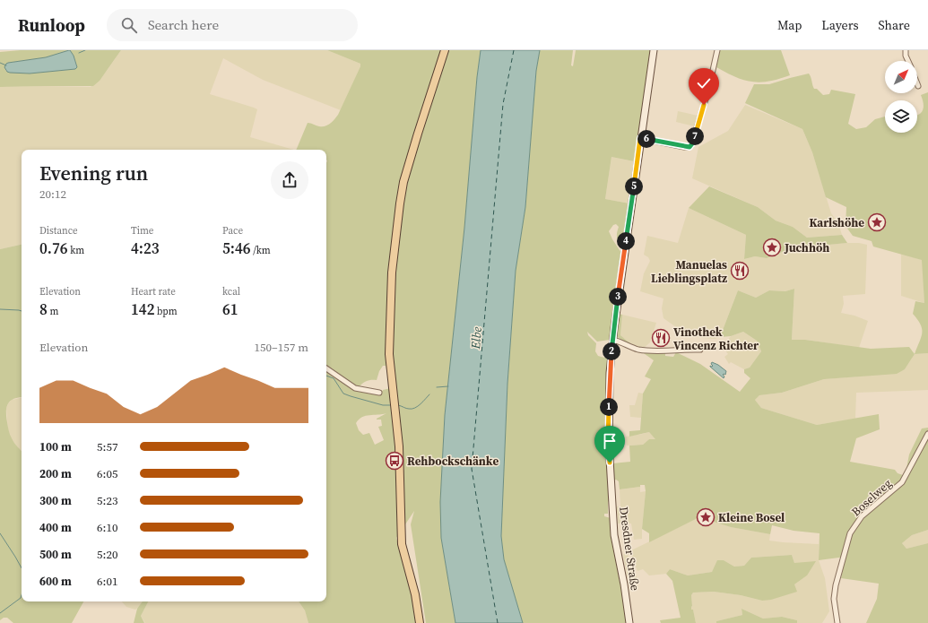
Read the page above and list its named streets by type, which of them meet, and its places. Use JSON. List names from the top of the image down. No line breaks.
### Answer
{"streets":{"main road":["Dresdner Straße"],"street":["Boselweg"]},"water":["Elbe"],"places":{"place":["Karlshöhe","Juchhöh","Kleine Bosel"],"restaurant":["Manuelas Lieblingsplatz","Vinothek Vincenz Richter"],"bus stop":["Rehbockschänke"]},"north":"top right","page":{"header":"Runloop","search":"Search here","nav":["Map","Layers","Share"],"pins":["7","6","5","4","3","2","1"],"heading":["Evening run","20:12"],"stats":[["Distance","0.76 km"],["Time","4:23"],["Pace","5:46 /km"],["Elevation","8 m"],["Heart rate","142 bpm"],["kcal","61"]],"chart":["Elevation","150–157 m"],"list":[{"name":"100 m","note":"5:57"},{"name":"200 m","note":"6:05"},{"name":"300 m","note":"5:23"},{"name":"400 m","note":"6:10"},{"name":"500 m","note":"5:20"},{"name":"600 m","note":"6:01"}]}}
